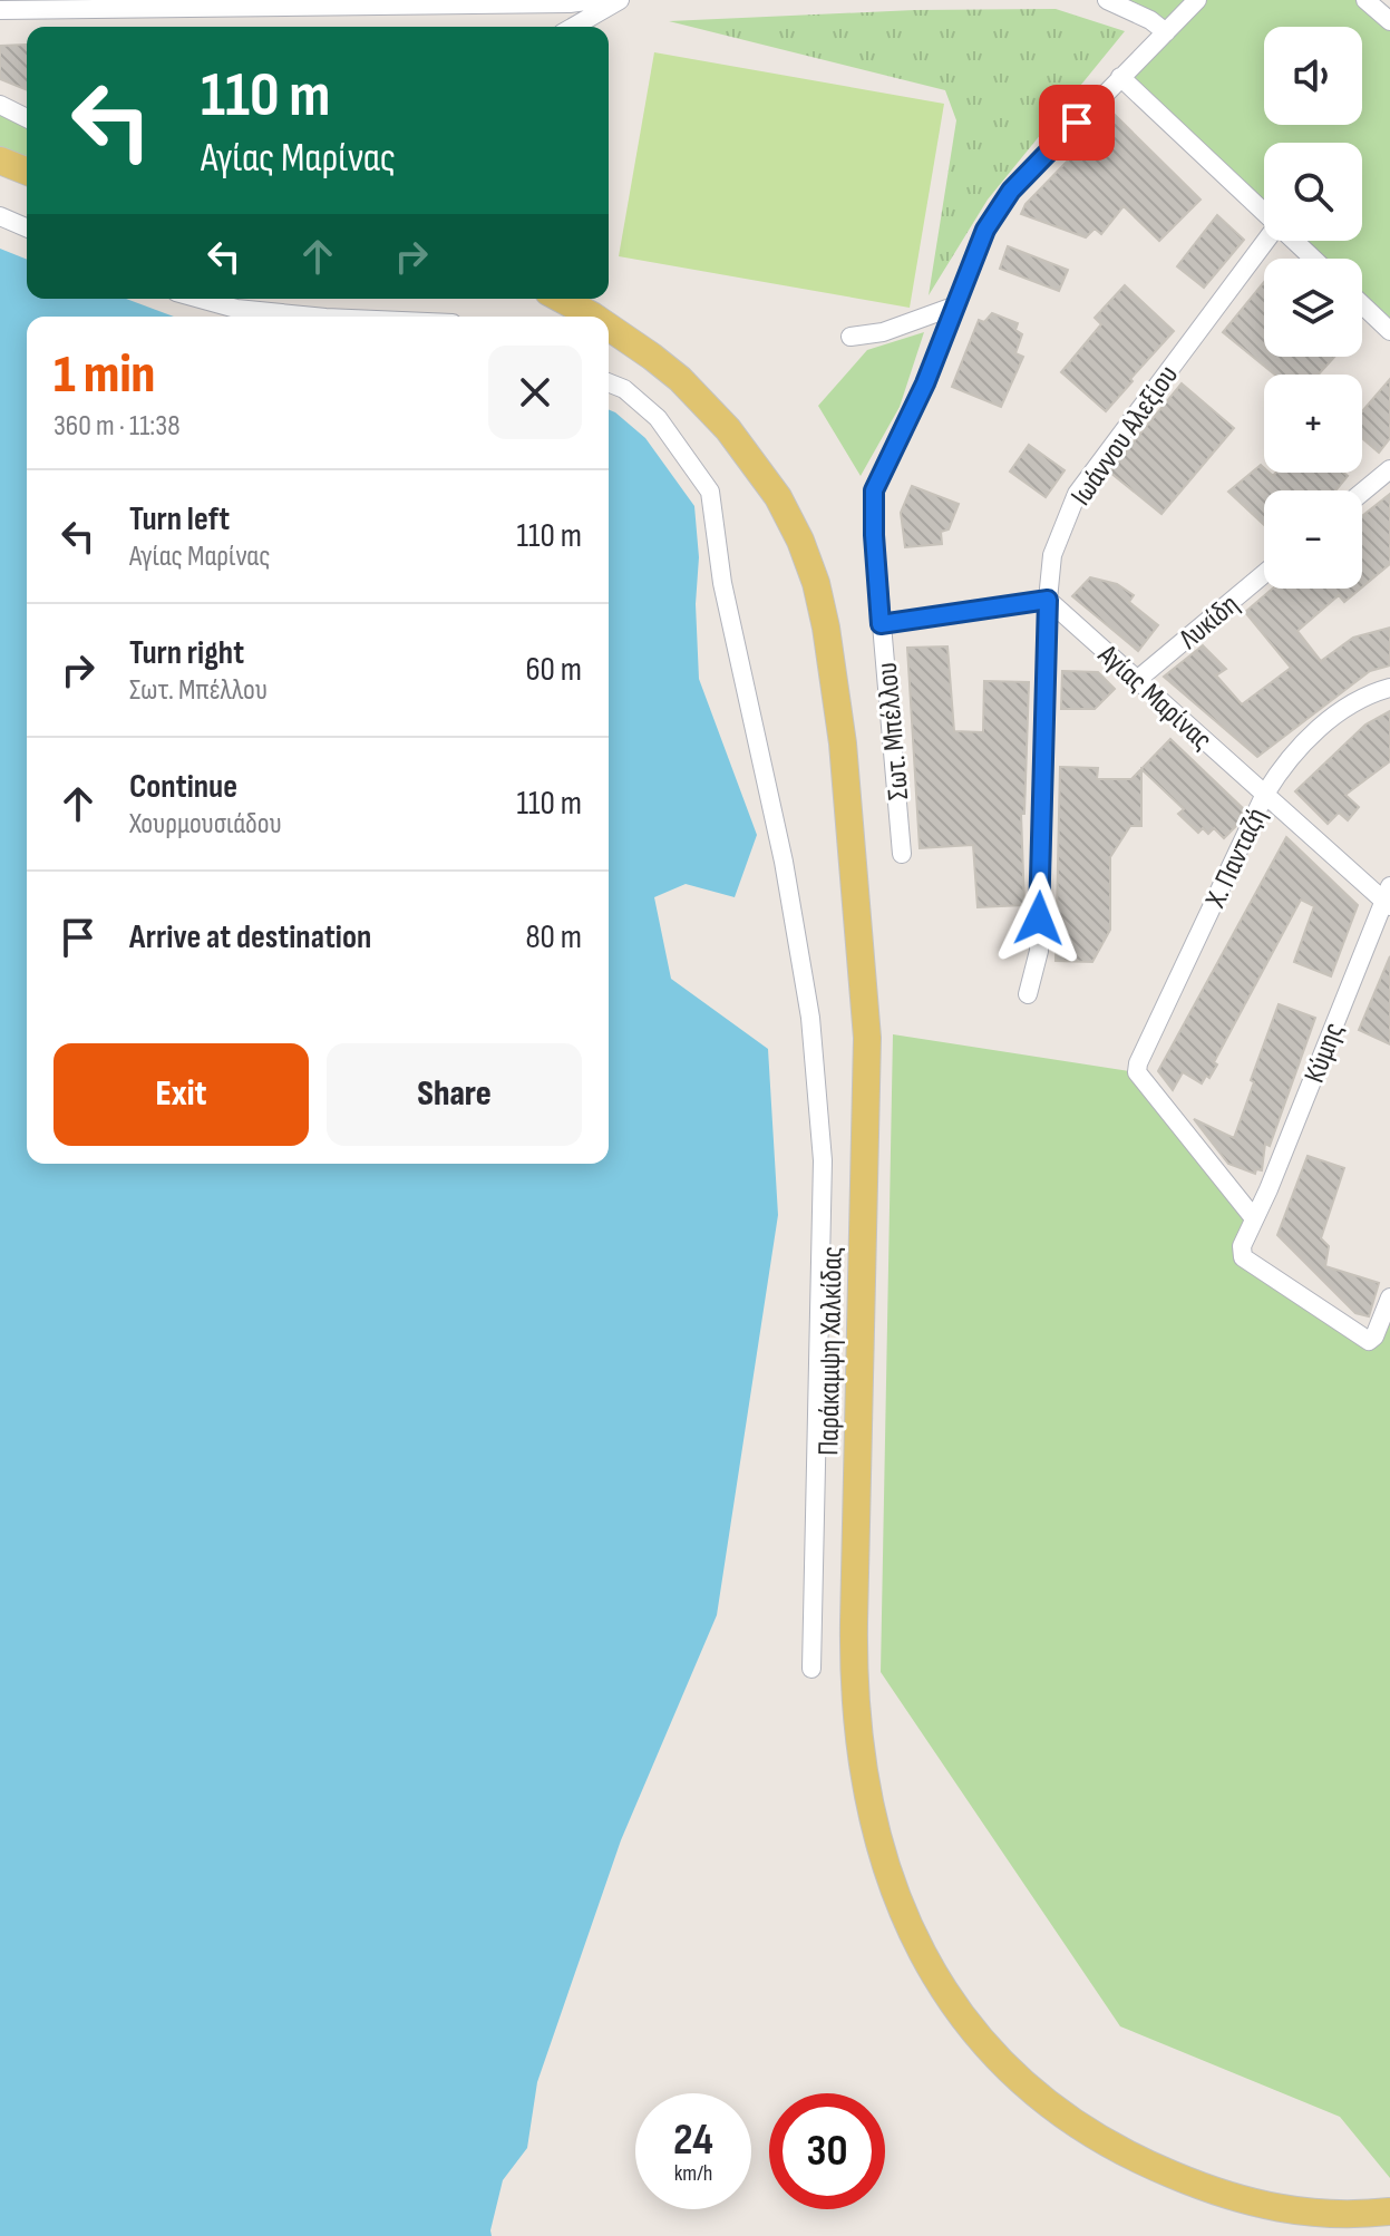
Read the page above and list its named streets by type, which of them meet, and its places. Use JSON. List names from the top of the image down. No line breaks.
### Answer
{"streets":{"main road":["Παράκαμψη Χαλκίδας"],"street":["Ιωάννου Αλεξίου","Λυκίδη","Αγίας Μαρίνας","Σωτ. Μπέλλου","Χ. Πανταζή","Κύμης"]},"crossings":[["Ιωάννου Αλεξίου","Αγίας Μαρίνας"],["Λυκίδη","Αγίας Μαρίνας"],["Αγίας Μαρίνας","Χ. Πανταζή"],["Αγίας Μαρίνας","Κύμης"],["Χ. Πανταζή","Κύμης"]],"page":{"map_buttons":["+","−"],"turn":["110 m","Αγίας Μαρίνας"],"heading":["1 min","360 m · 11:38"],"list":[{"name":"Turn left","note":"Αγίας Μαρίνας","value":"110 m"},{"name":"Turn right","note":"Σωτ. Μπέλλου","value":"60 m"},{"name":"Continue","note":"Χουρμουσιάδου","value":"110 m"},{"name":"Arrive at destination","value":"80 m"}],"buttons":["Exit","Share"],"speed":"24 km/h","limit":"30"}}
